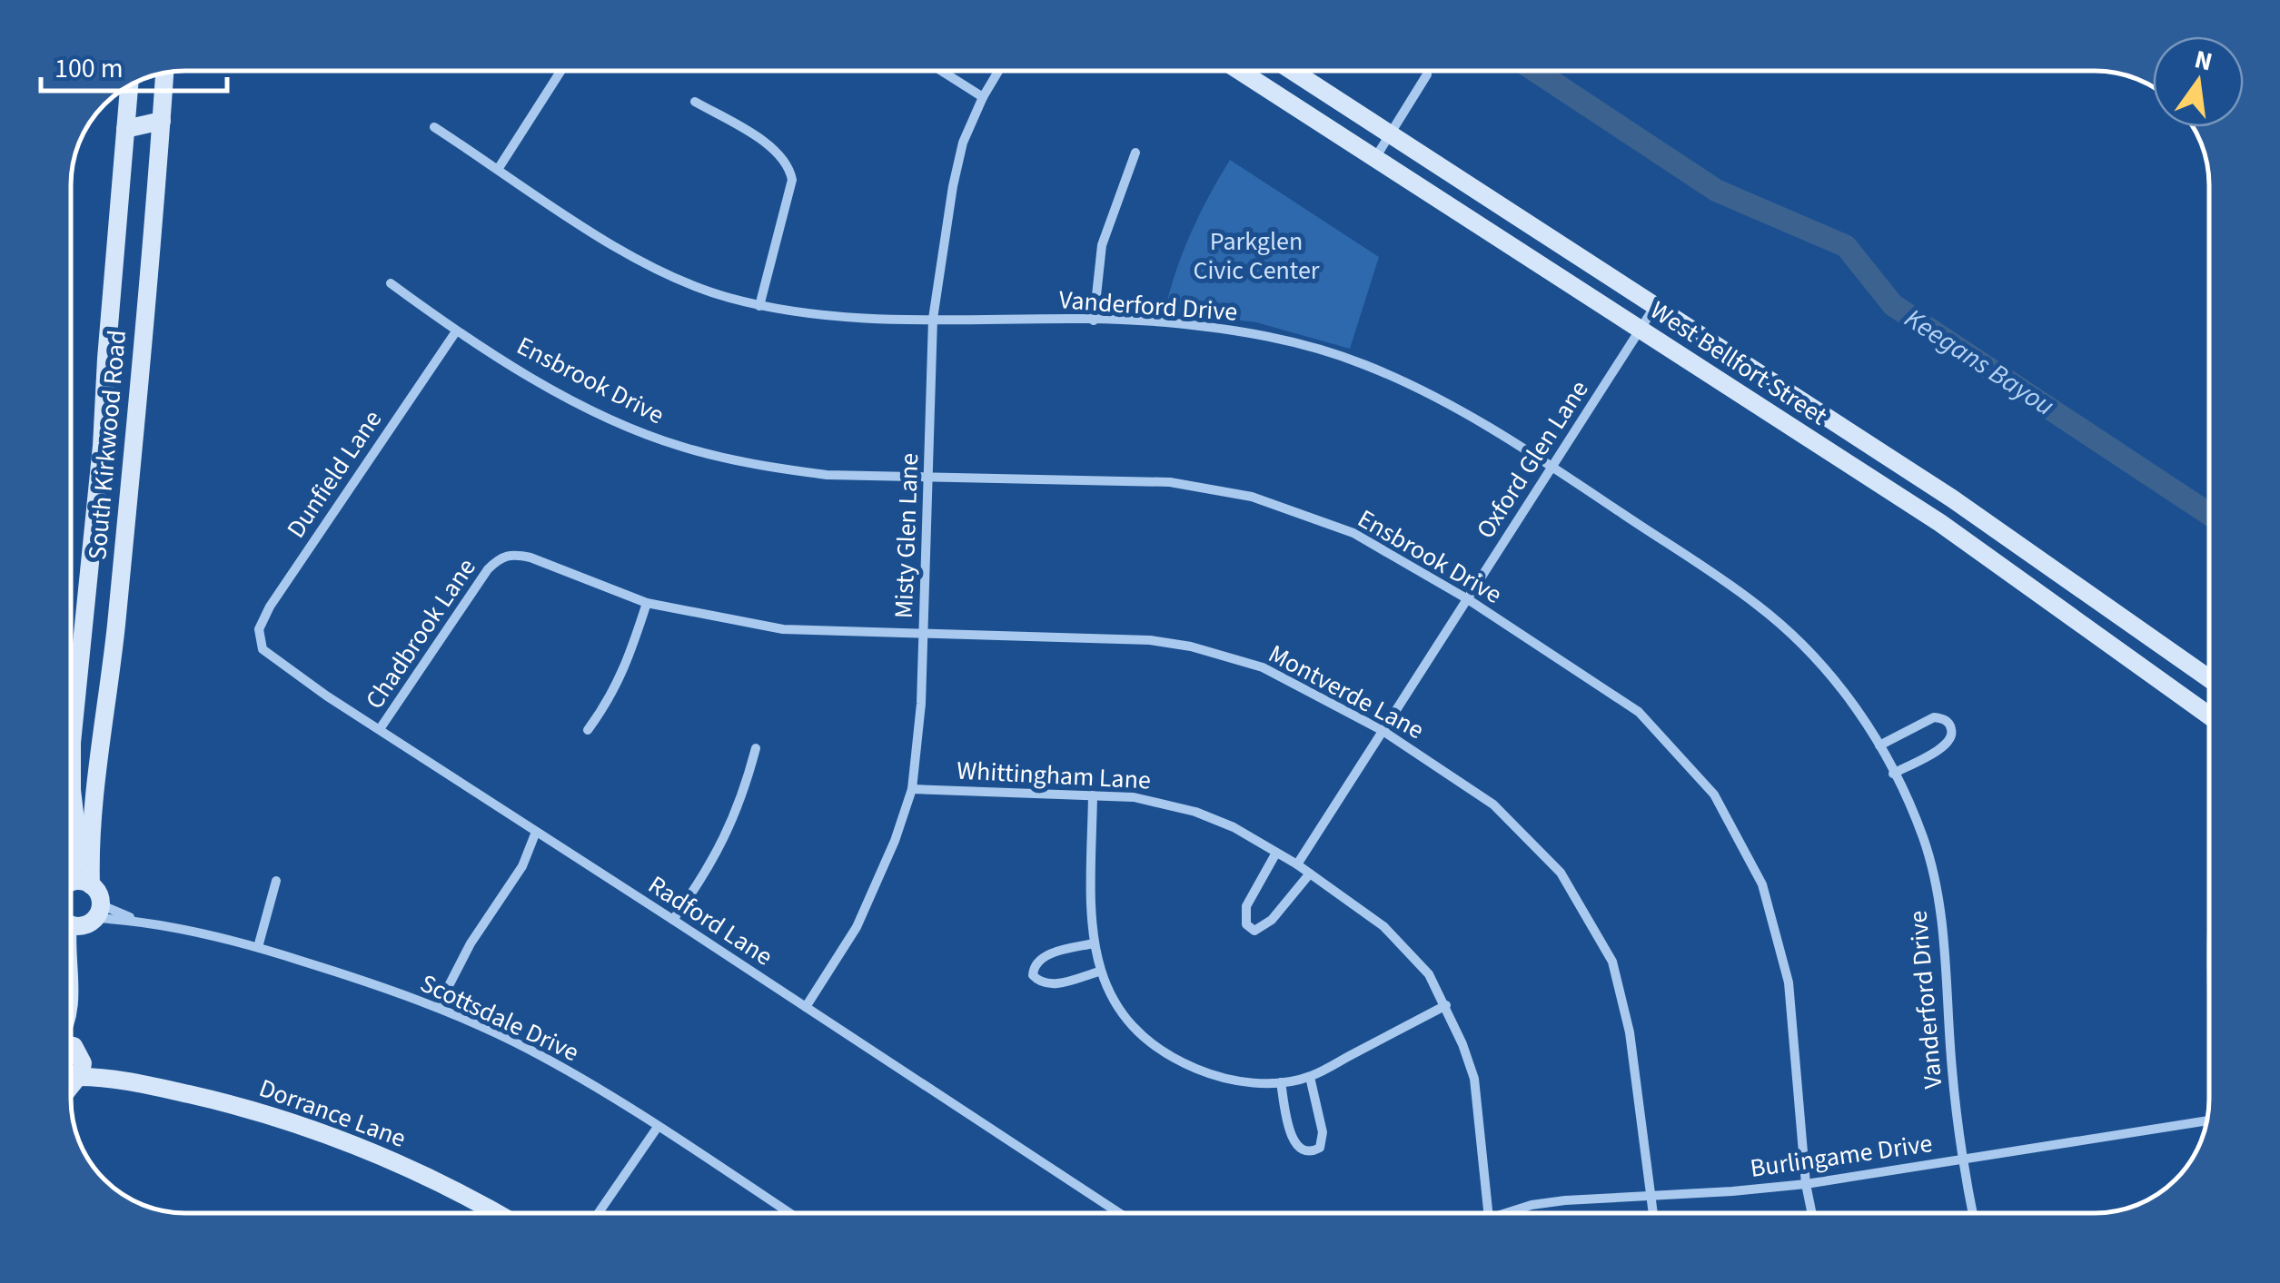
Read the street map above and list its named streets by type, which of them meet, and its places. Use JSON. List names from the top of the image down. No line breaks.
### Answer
{"streets":{"main road":["West Bellfort Street","South Kirkwood Road","Dorrance Lane"],"street":["Vanderford Drive","Ensbrook Drive","Oxford Glen Lane","Dunfield Lane","Misty Glen Lane","Chadbrook Lane","Montverde Lane","Whittingham Lane","Radford Lane","Scottsdale Drive","Burlingame Drive"]},"crossings":[["Vanderford Drive","Oxford Glen Lane"],["Vanderford Drive","Misty Glen Lane"],["Vanderford Drive","Burlingame Drive"],["West Bellfort Street","Oxford Glen Lane"],["Ensbrook Drive","Oxford Glen Lane"],["Ensbrook Drive","Dunfield Lane"],["Ensbrook Drive","Misty Glen Lane"],["Ensbrook Drive","Burlingame Drive"],["Oxford Glen Lane","Montverde Lane"],["Oxford Glen Lane","Whittingham Lane"],["Dunfield Lane","Radford Lane"],["Misty Glen Lane","Montverde Lane"],["Misty Glen Lane","Whittingham Lane"],["Misty Glen Lane","Radford Lane"],["Chadbrook Lane","Montverde Lane"],["Chadbrook Lane","Radford Lane"],["Montverde Lane","Burlingame Drive"]],"water":["Keegans Bayou"],"parks":["Parkglen Civic Center"],"scale_bar":"100 m","north":"top"}
